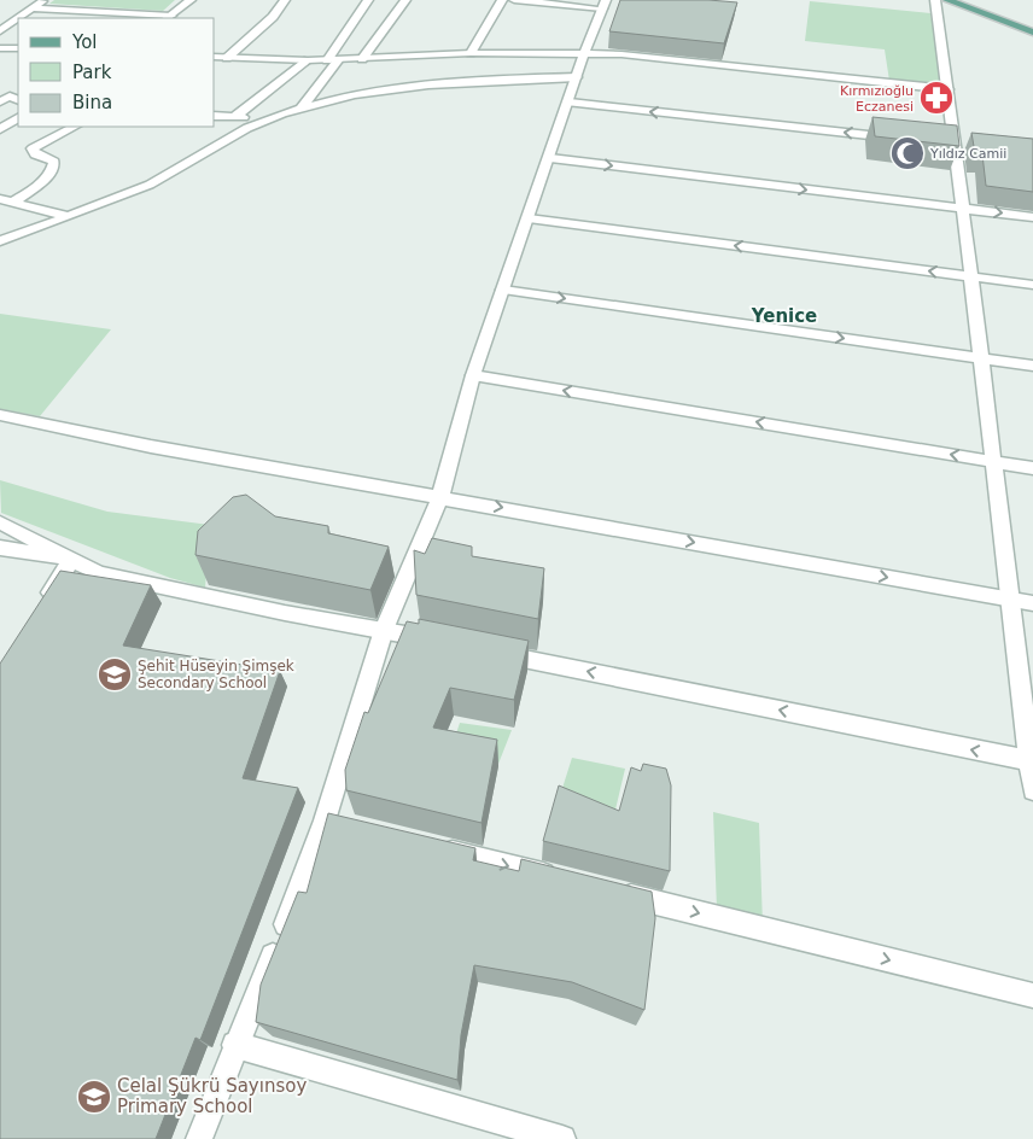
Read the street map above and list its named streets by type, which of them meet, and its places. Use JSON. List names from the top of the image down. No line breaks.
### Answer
{"districts":["Yenice"],"places":{"pharmacy":["Kırmızıoğlu Eczanesi"],"mosque":["Yıldız Camii"],"school or university":["Şehit Hüseyin Şimşek Secondary School","Celal Şükrü Sayınsoy Primary School"]},"legend":["Yol","Park","Bina"]}
